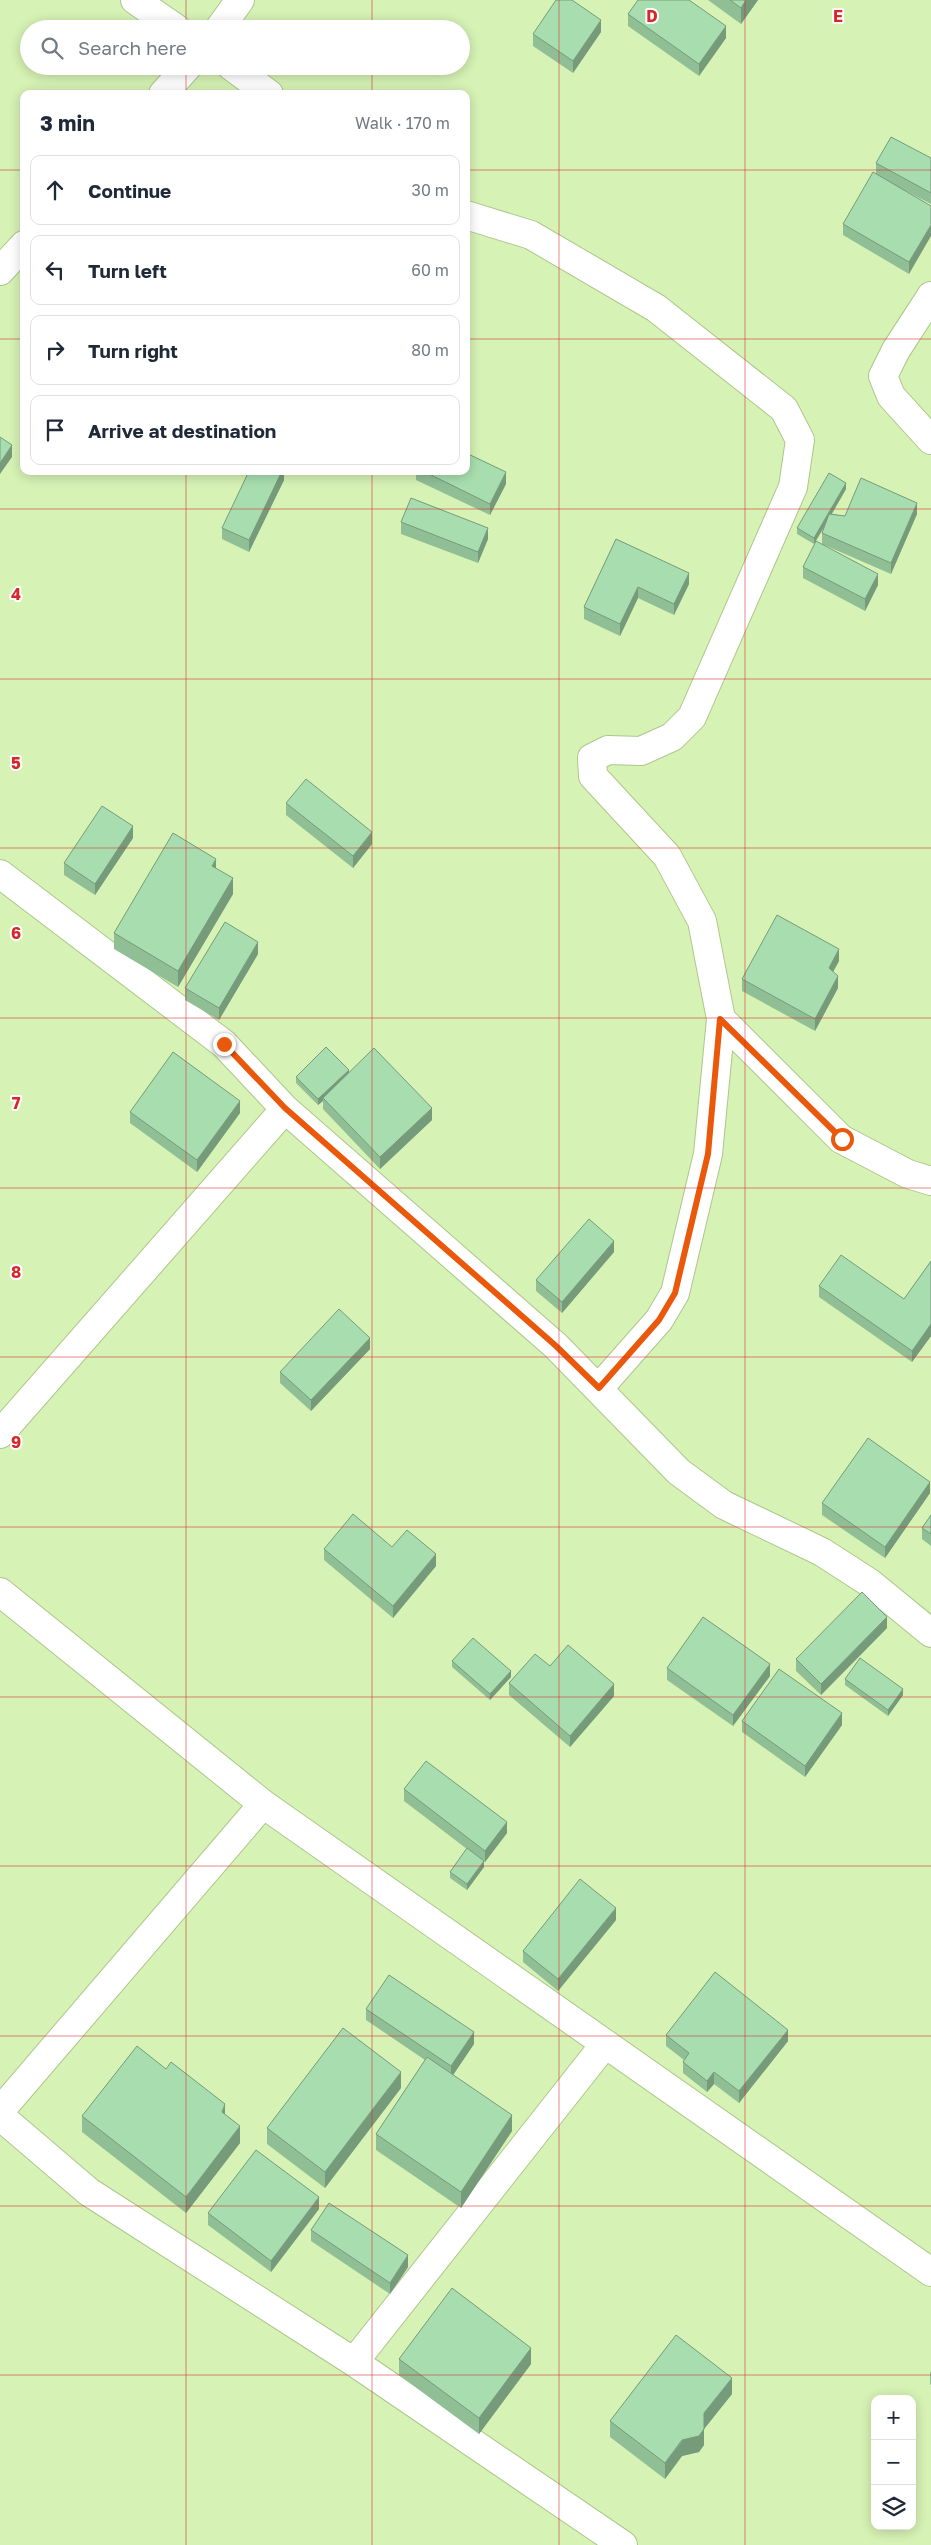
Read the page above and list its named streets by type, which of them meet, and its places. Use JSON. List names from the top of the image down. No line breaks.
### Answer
{"page":{"search":"Search here","heading":["3 min","Walk · 170 m"],"list":[["Continue","30 m"],["Turn left","60 m"],["Turn right","80 m"],"Arrive at destination"],"map_buttons":["+","−"]},"grid":{"columns":["D","E"],"rows":["4","5","6","7","8","9"]}}
